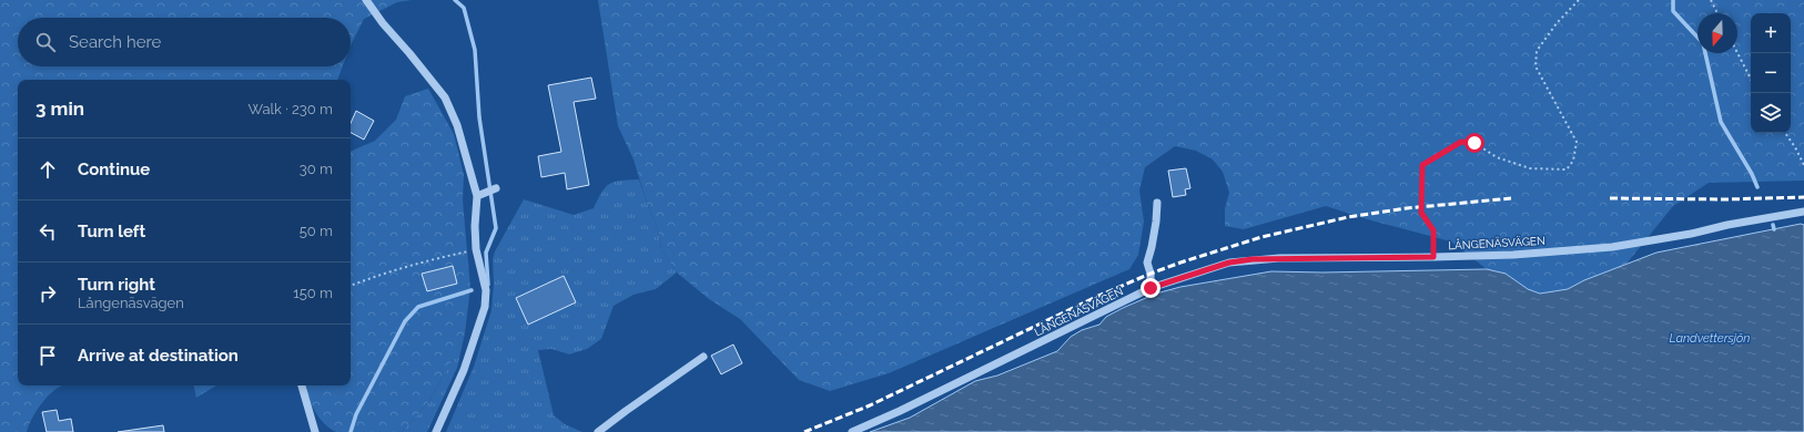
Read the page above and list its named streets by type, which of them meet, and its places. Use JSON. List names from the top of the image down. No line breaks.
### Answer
{"streets":{"street":["LÅNGENÄSVÄGEN"]},"water":["Landvettersjön"],"north":"bottom","page":{"map_buttons":["+","−"],"search":"Search here","heading":["3 min","Walk · 230 m"],"list":[["Continue","30 m"],["Turn left","50 m"],["Turn right","Långenäsvägen","150 m"],"Arrive at destination"]}}
